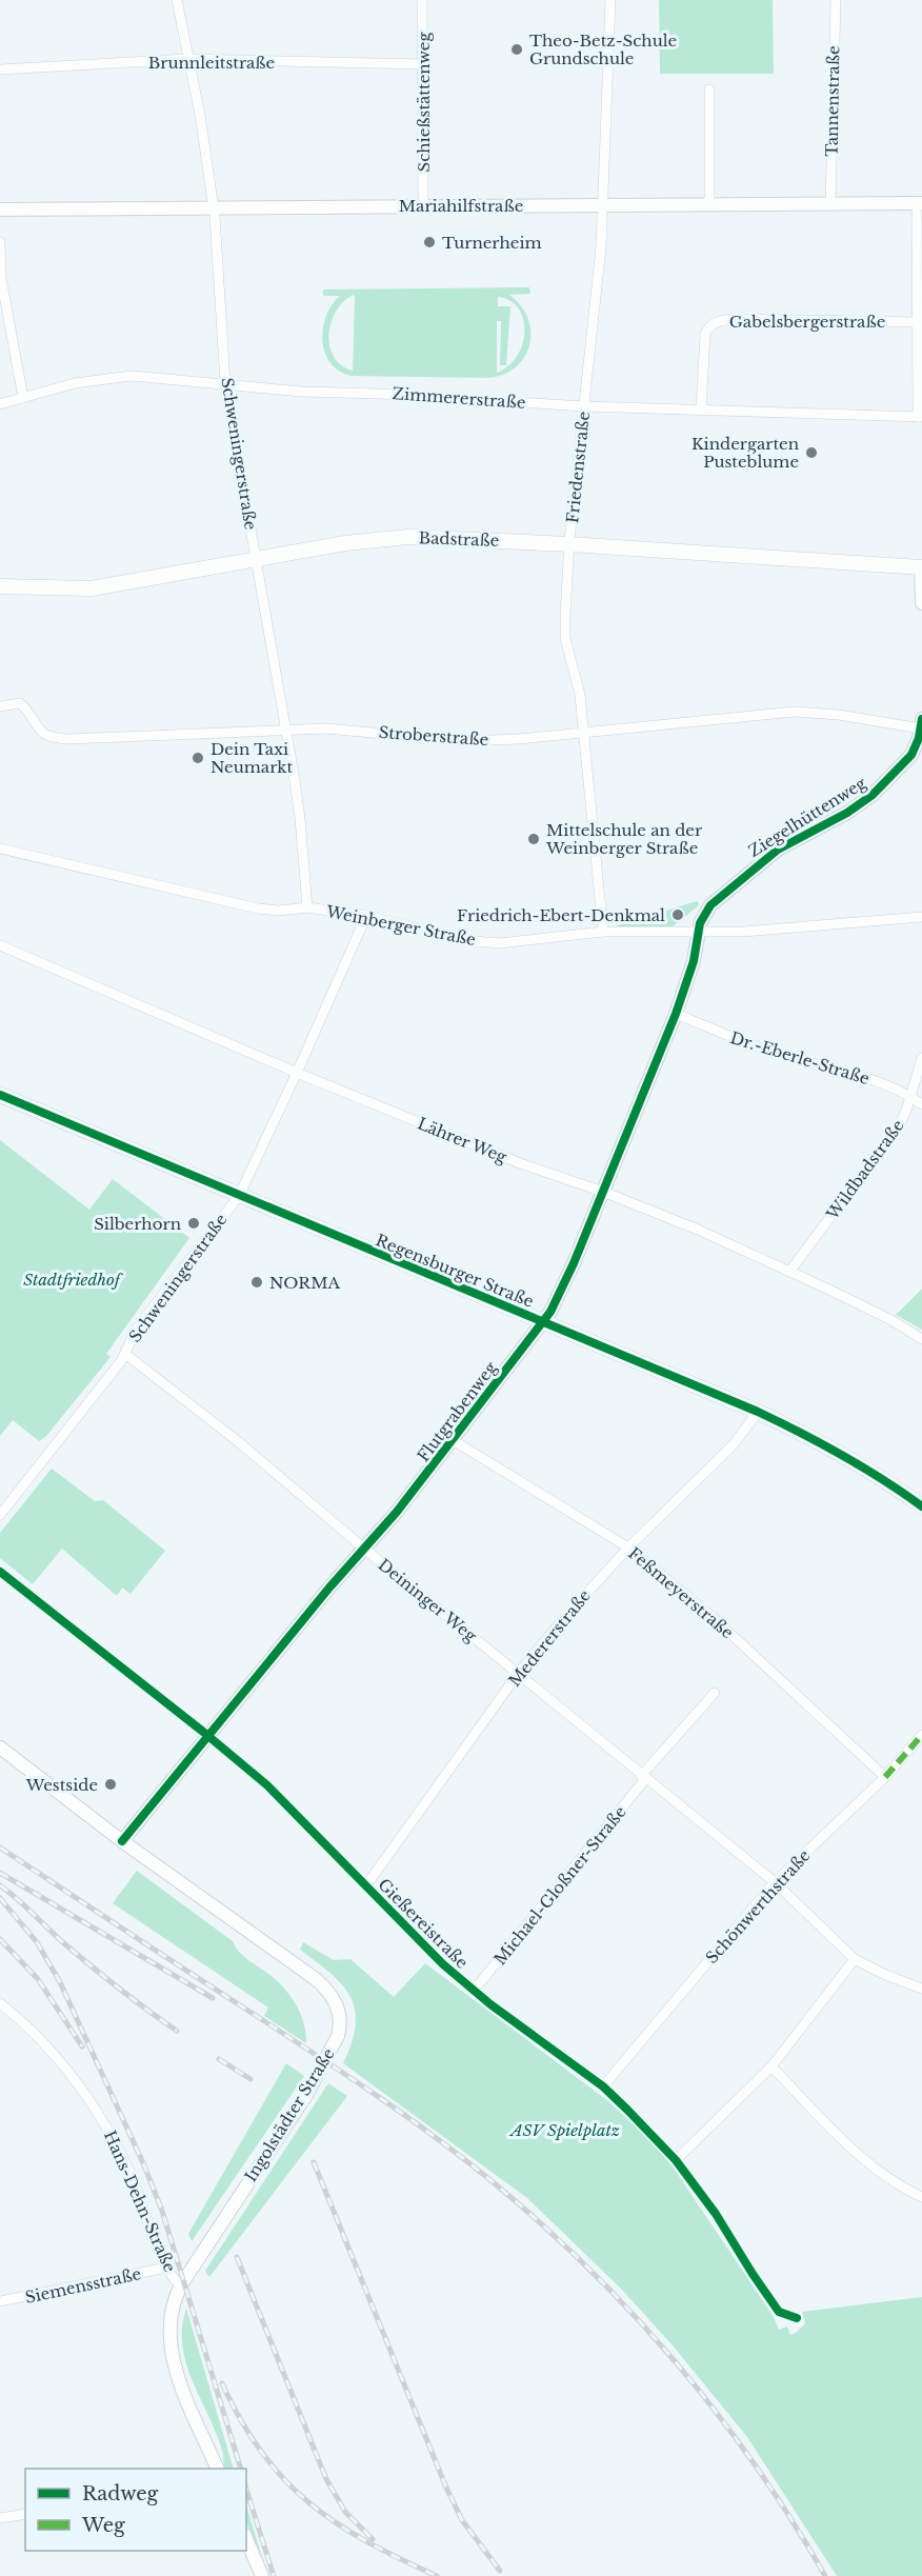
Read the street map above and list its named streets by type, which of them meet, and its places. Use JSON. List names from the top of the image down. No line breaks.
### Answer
{"streets":{"main road":["Badstraße","Regensburger Straße"],"street":["Brunnleitstraße","Tannenstraße","Schießstättenweg","Mariahilfstraße","Gabelsbergerstraße","Zimmererstraße","Schweningerstraße","Friedenstraße","Stroberstraße","Ziegelhüttenweg","Weinberger Straße","Dr.-Eberle-Straße","Lährer Weg","Wildbadstraße","Flutgrabenweg","Feßmeyerstraße","Deininger Weg","Medererstraße","Michael-Gloßner-Straße","Schönwerthstraße","Gießereistraße","Ingolstädter Straße","Hans-Dehn-Straße","Siemensstraße"]},"crossings":[["Brunnleitstraße","Schießstättenweg"],["Brunnleitstraße","Schweningerstraße"],["Tannenstraße","Mariahilfstraße"],["Schießstättenweg","Mariahilfstraße"],["Mariahilfstraße","Schweningerstraße"],["Mariahilfstraße","Friedenstraße"],["Gabelsbergerstraße","Zimmererstraße"],["Zimmererstraße","Schweningerstraße"],["Zimmererstraße","Friedenstraße"],["Schweningerstraße","Badstraße"],["Schweningerstraße","Stroberstraße"],["Schweningerstraße","Weinberger Straße"],["Schweningerstraße","Lährer Weg"],["Schweningerstraße","Regensburger Straße"],["Schweningerstraße","Deininger Weg"],["Friedenstraße","Badstraße"],["Friedenstraße","Stroberstraße"],["Friedenstraße","Weinberger Straße"],["Stroberstraße","Ziegelhüttenweg"],["Ziegelhüttenweg","Weinberger Straße"],["Ziegelhüttenweg","Flutgrabenweg"],["Weinberger Straße","Flutgrabenweg"],["Dr.-Eberle-Straße","Wildbadstraße"],["Dr.-Eberle-Straße","Flutgrabenweg"],["Lährer Weg","Wildbadstraße"],["Lährer Weg","Flutgrabenweg"],["Regensburger Straße","Flutgrabenweg"],["Regensburger Straße","Medererstraße"],["Flutgrabenweg","Feßmeyerstraße"],["Flutgrabenweg","Deininger Weg"],["Flutgrabenweg","Gießereistraße"],["Flutgrabenweg","Ingolstädter Straße"],["Feßmeyerstraße","Medererstraße"],["Feßmeyerstraße","Schönwerthstraße"],["Deininger Weg","Medererstraße"],["Deininger Weg","Michael-Gloßner-Straße"],["Deininger Weg","Schönwerthstraße"],["Medererstraße","Gießereistraße"],["Michael-Gloßner-Straße","Gießereistraße"],["Schönwerthstraße","Gießereistraße"],["Ingolstädter Straße","Hans-Dehn-Straße"],["Hans-Dehn-Straße","Siemensstraße"]],"parks":["Stadtfriedhof","ASV Spielplatz"],"places":["Theo-Betz-Schule Grundschule","Turnerheim","Kindergarten Pusteblume","Dein Taxi Neumarkt","Mittelschule an der Weinberger Straße","Friedrich-Ebert-Denkmal","Silberhorn","NORMA","Westside"],"legend":["Radweg","Weg"]}
